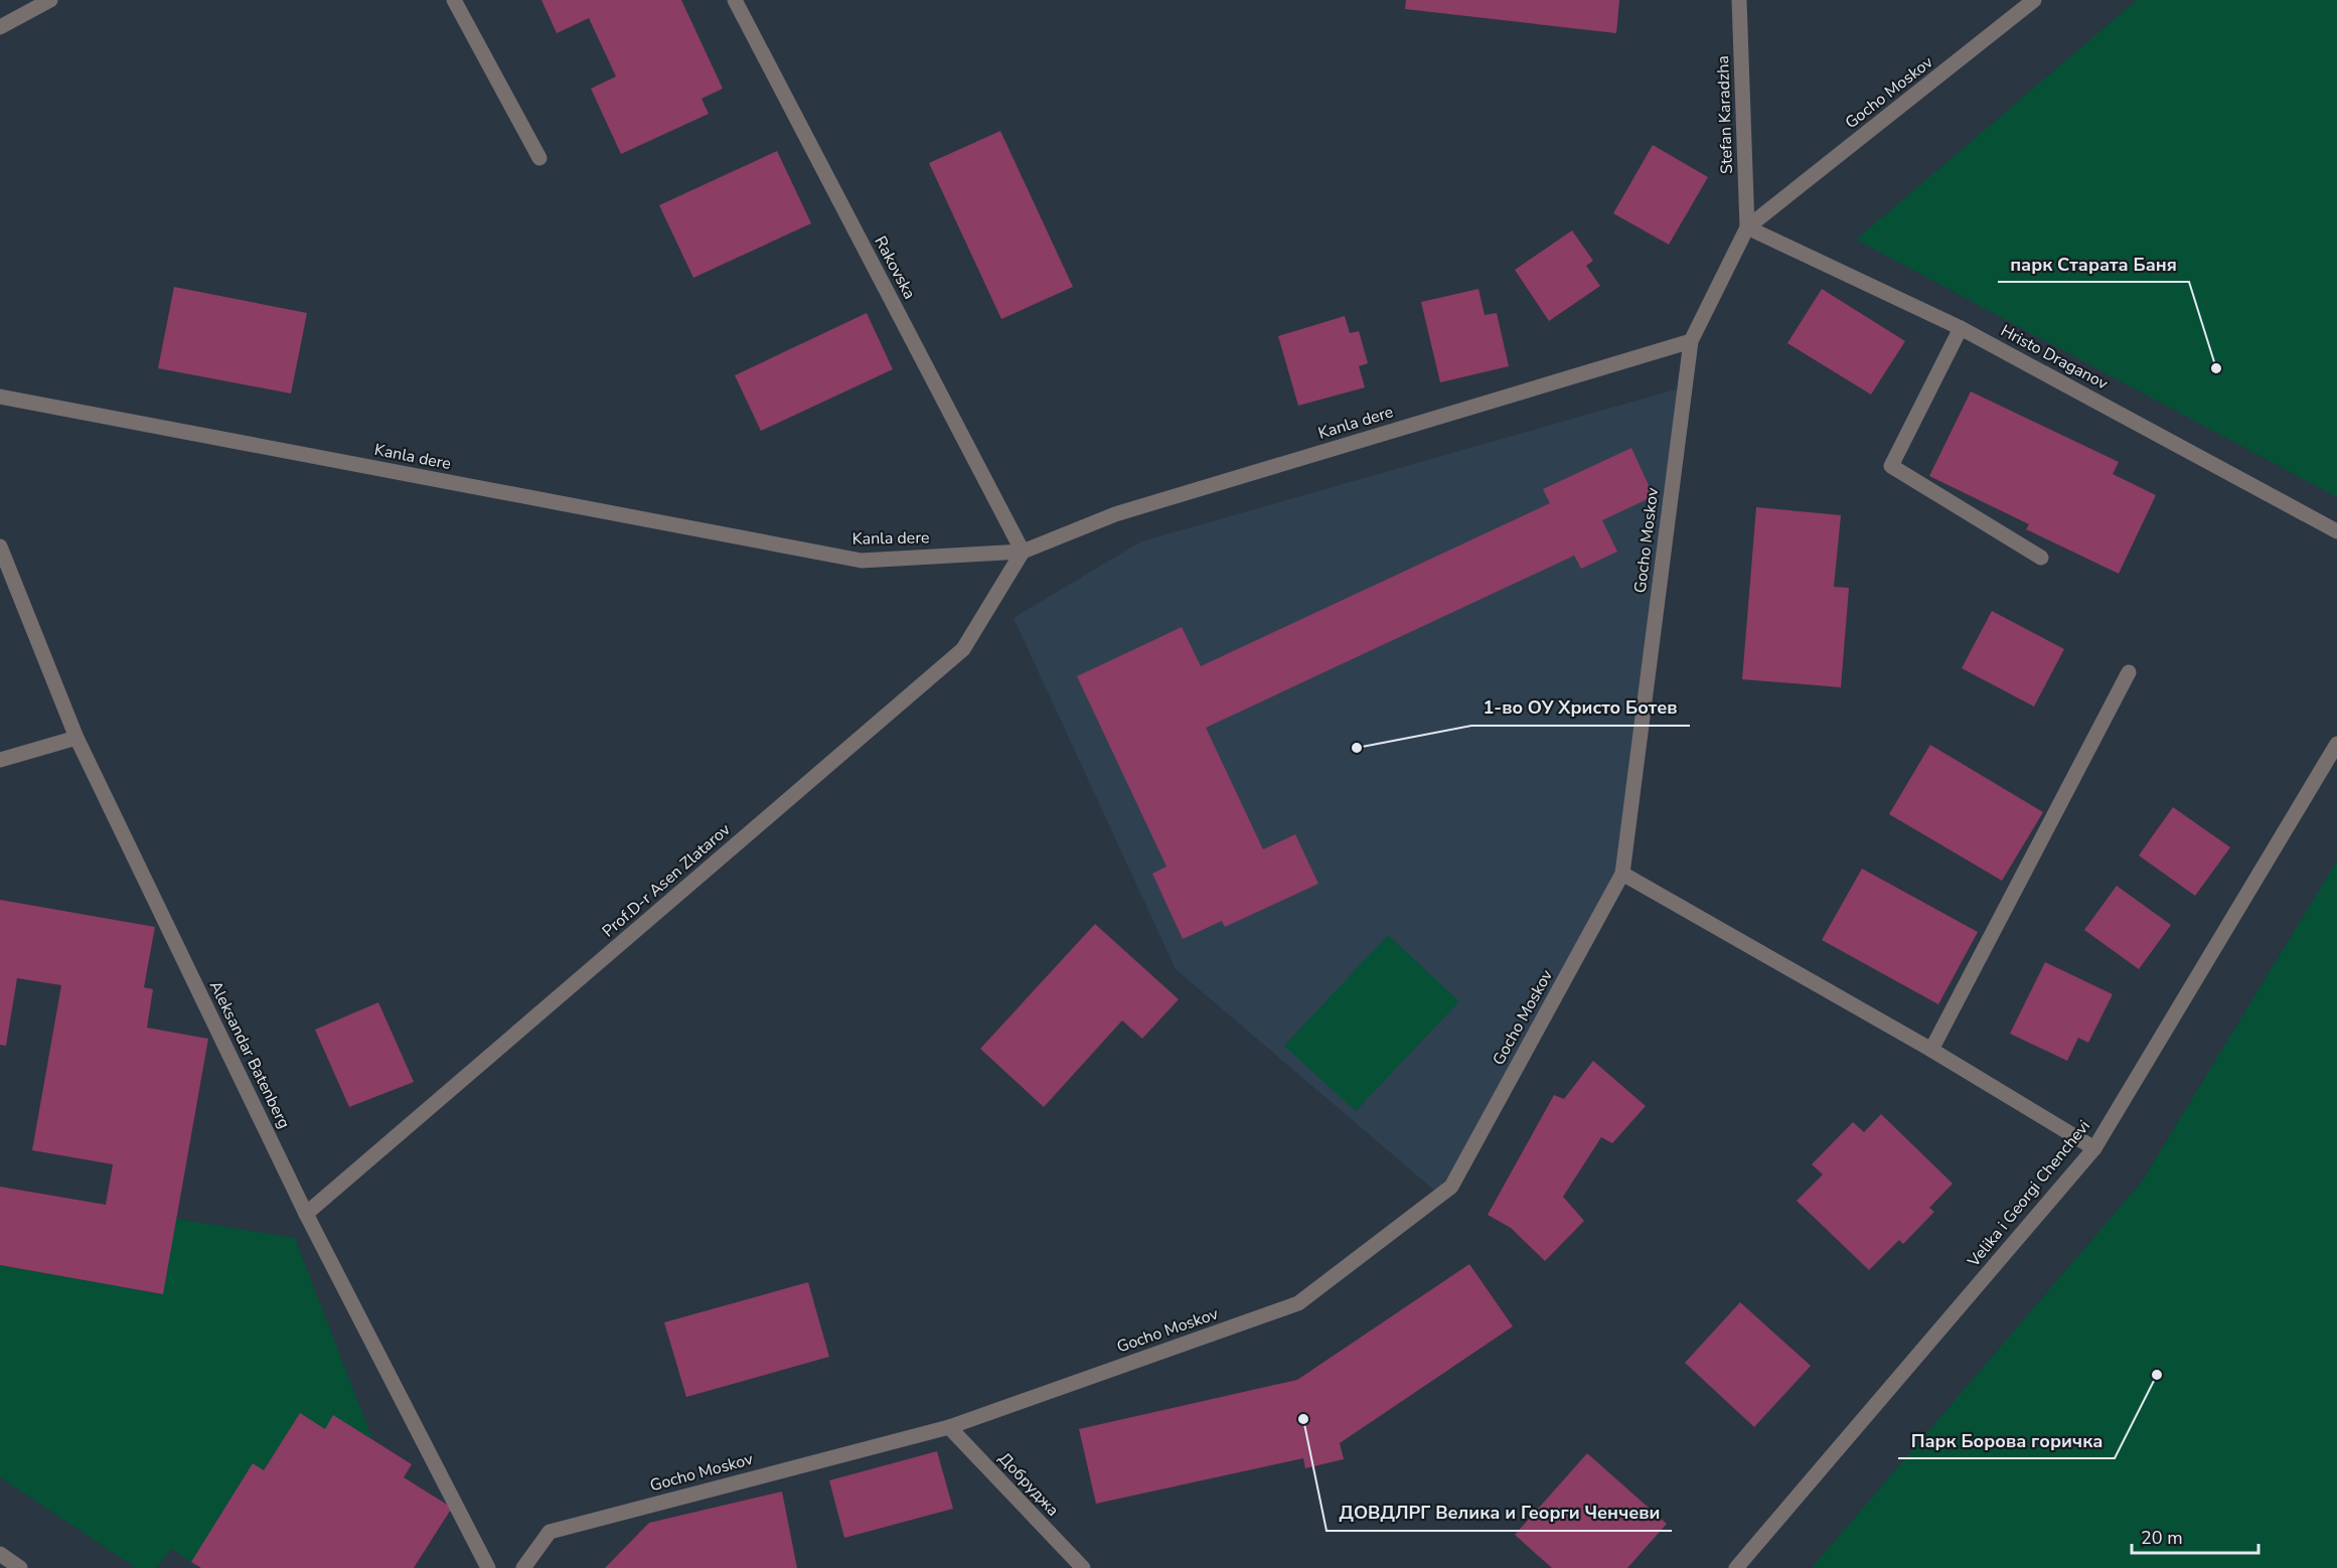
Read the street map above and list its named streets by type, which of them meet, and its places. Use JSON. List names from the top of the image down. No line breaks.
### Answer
{"streets":{"street":["Gocho Moskov","Stefan Karadzha","Rakovska","Hristo Draganov","Kanla dere","Prof.D-r Asen Zlatarov","Aleksandar Batenberg","Velika i Georgi Chenchevi","Добруджа"]},"crossings":[["Gocho Moskov","Stefan Karadzha"],["Gocho Moskov","Hristo Draganov"],["Gocho Moskov","Kanla dere"],["Gocho Moskov","Добруджа"],["Stefan Karadzha","Hristo Draganov"],["Rakovska","Kanla dere"],["Rakovska","Prof.D-r Asen Zlatarov"],["Kanla dere","Prof.D-r Asen Zlatarov"],["Prof.D-r Asen Zlatarov","Aleksandar Batenberg"]],"places":["парк Старата Баня","1-во ОУ Христо Ботев","Парк Борова горичка","ДОВДЛРГ Велика и Георги Ченчеви"],"scale_bar":"20 m"}
